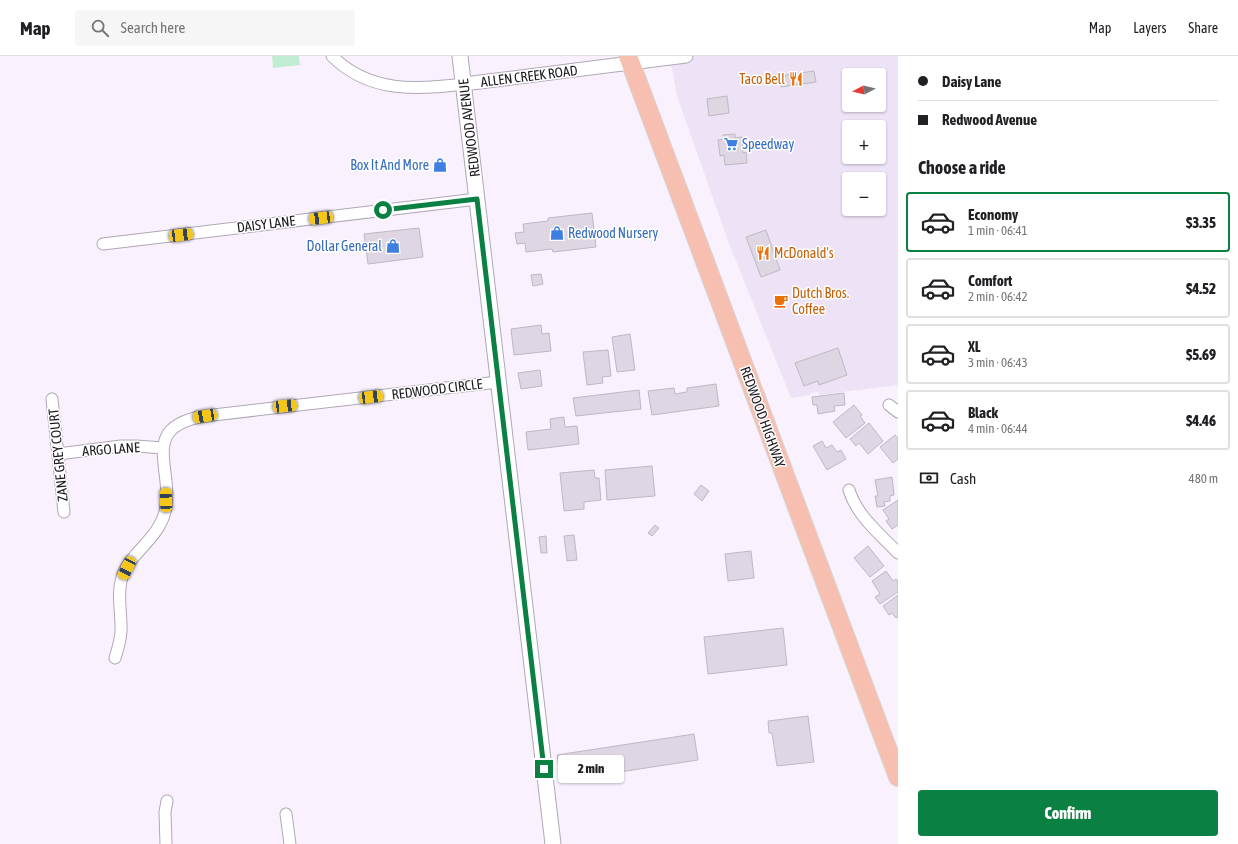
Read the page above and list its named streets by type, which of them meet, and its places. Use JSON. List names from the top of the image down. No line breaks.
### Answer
{"streets":{"highway":["REDWOOD HIGHWAY"],"main road":["REDWOOD AVENUE"],"street":["ALLEN CREEK ROAD","DAISY LANE","REDWOOD CIRCLE","ARGO LANE","ZANE GREY COURT"]},"crossings":[["ALLEN CREEK ROAD","REDWOOD AVENUE"],["ALLEN CREEK ROAD","REDWOOD HIGHWAY"],["REDWOOD AVENUE","DAISY LANE"],["REDWOOD AVENUE","REDWOOD CIRCLE"],["REDWOOD CIRCLE","ARGO LANE"],["ARGO LANE","ZANE GREY COURT"]],"places":{"restaurant":["Taco Bell","McDonald's"],"supermarket":["Speedway"],"shop":["Box It And More","Redwood Nursery","Dollar General"],"cafe":["Dutch Bros. Coffee"]},"north":"left","page":{"header":"Map","search":"Search here","nav":["Map","Layers","Share"],"banner":["Daisy Lane","Redwood Avenue"],"map_buttons":["+","−"],"heading":"Choose a ride","list":[{"name":"Economy","note":"1 min · 06:41","value":"$3.35"},{"name":"Comfort","note":"2 min · 06:42","value":"$4.52"},{"name":"XL","note":"3 min · 06:43","value":"$5.69"},{"name":"Black","note":"4 min · 06:44","value":"$4.46"}],"pay":["Cash","480 m"],"bubble":"2 min","buttons":"Confirm"}}
